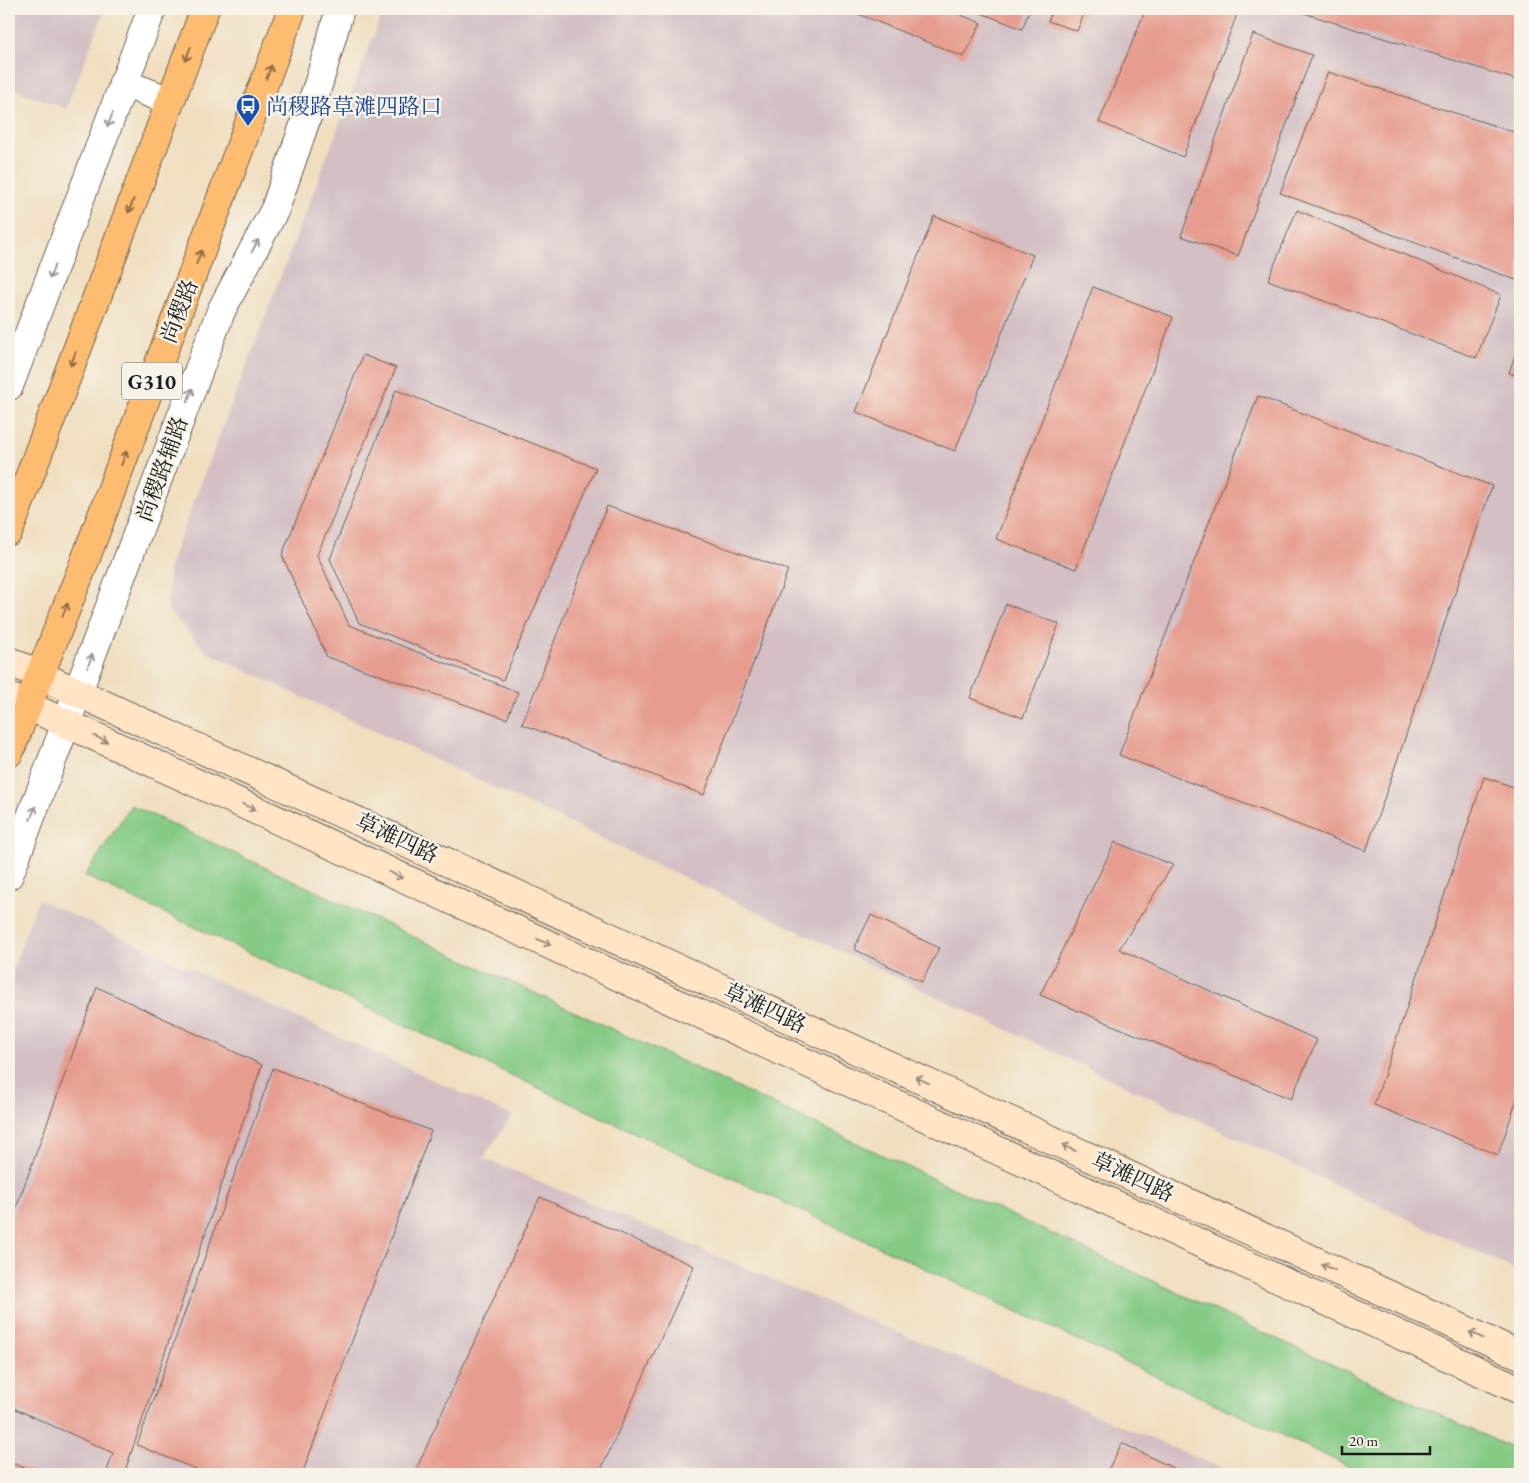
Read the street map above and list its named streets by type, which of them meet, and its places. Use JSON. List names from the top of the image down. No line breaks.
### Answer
{"streets":{"main road":["尚稷路","G310","草滩四路"],"street":["尚稷路辅路"]},"crossings":[["尚稷路","草滩四路"],["尚稷路辅路","草滩四路"]],"places":{"bus stop":["尚稷路草滩四路口"]},"scale_bar":"20 m"}
